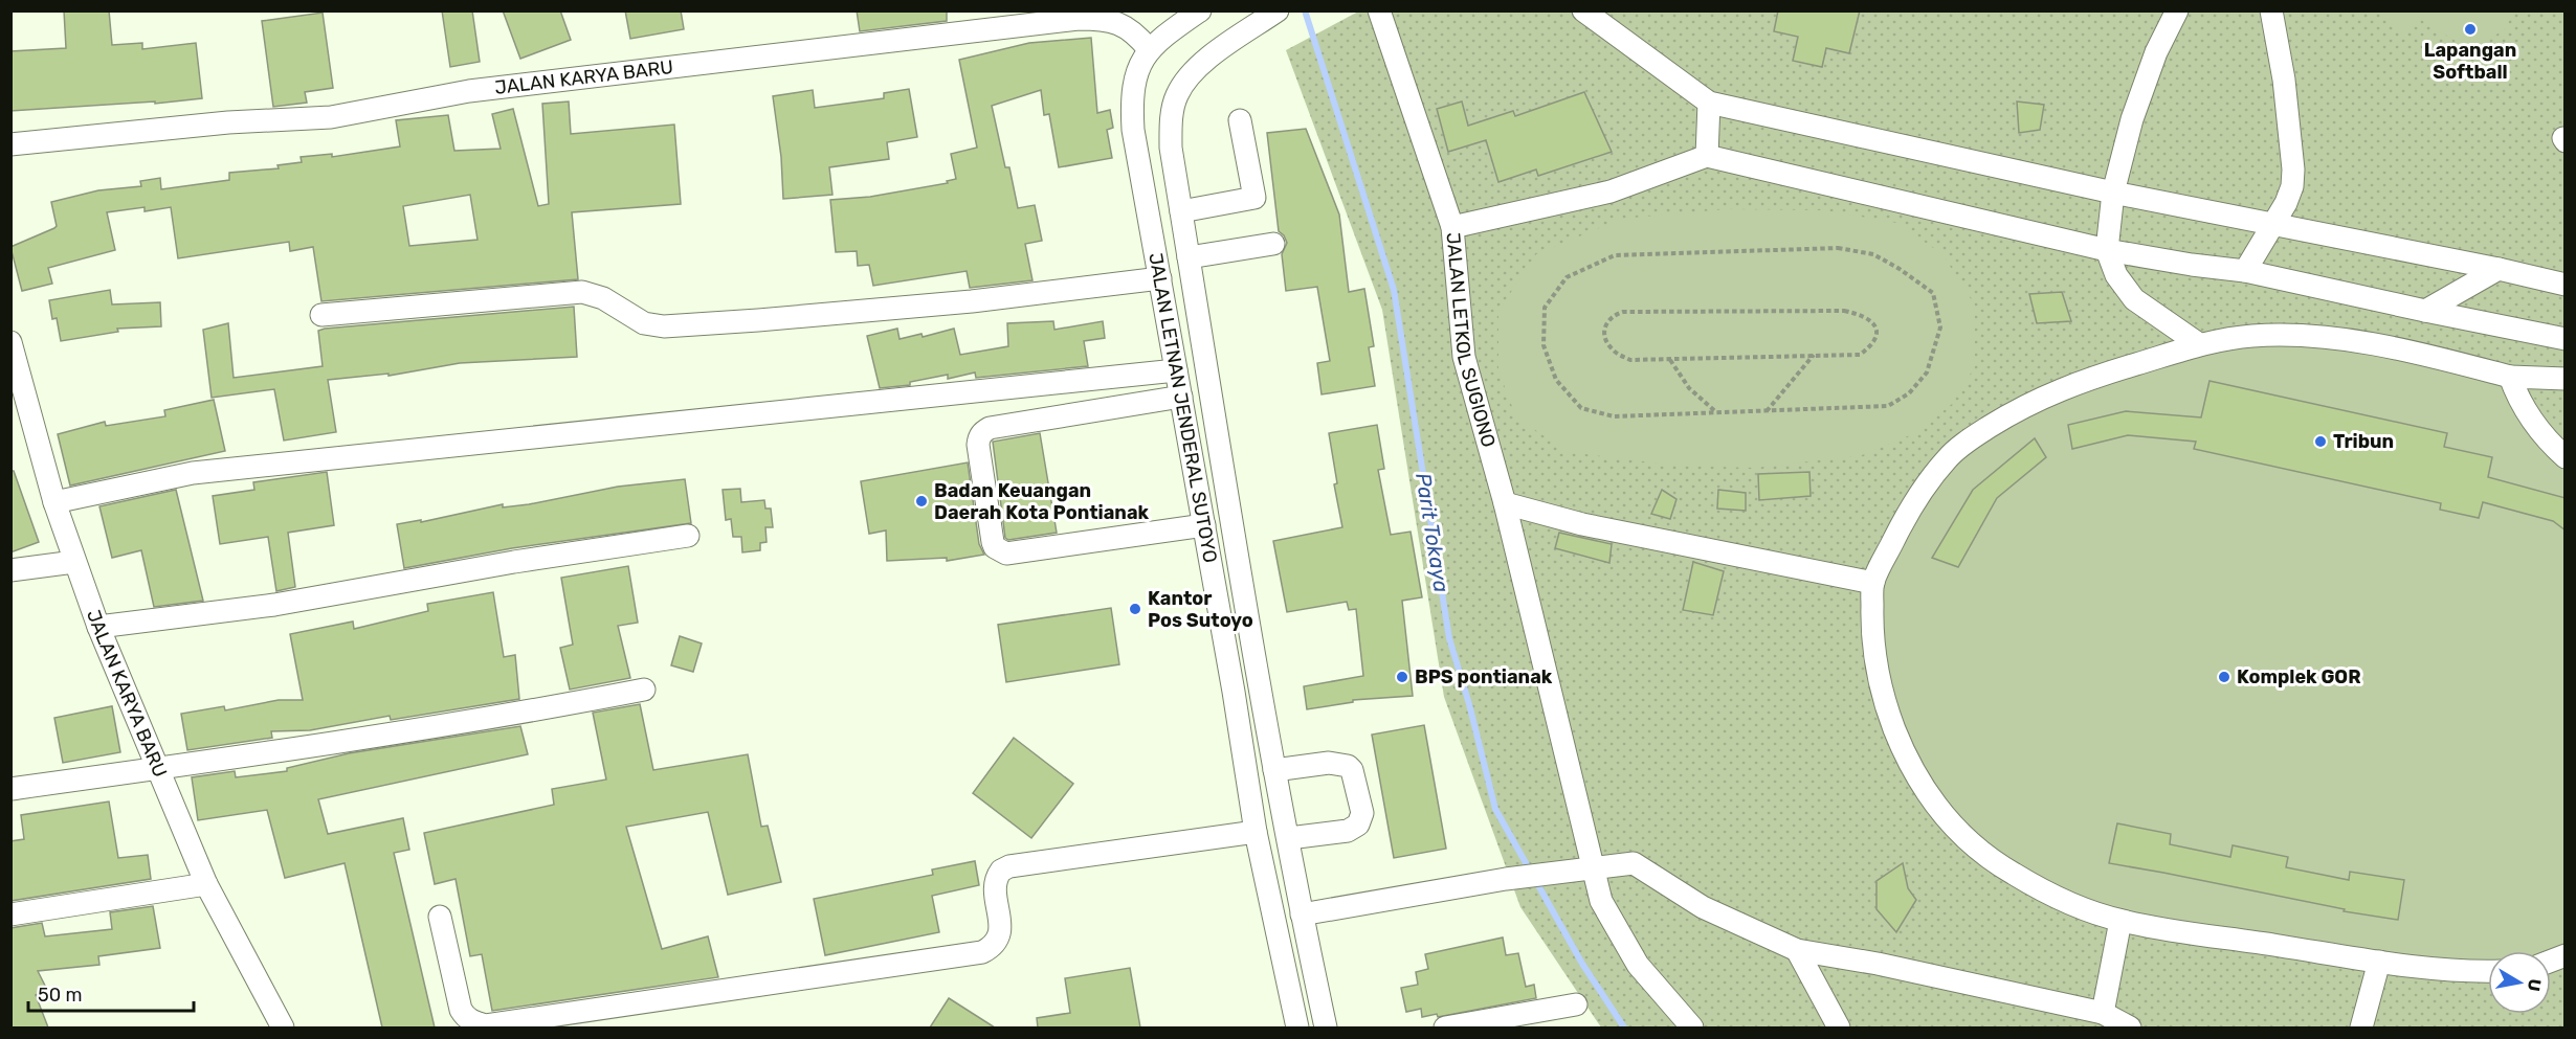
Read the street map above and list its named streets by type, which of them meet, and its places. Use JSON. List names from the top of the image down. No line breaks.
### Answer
{"streets":{"street":["JALAN KARYA BARU","JALAN LETKOL SUGIONO","JALAN LETNAN JENDERAL SUTOYO"]},"crossings":[["JALAN KARYA BARU","JALAN LETNAN JENDERAL SUTOYO"]],"water":["Parit Tokaya"],"places":["Lapangan Softball","Tribun","Badan Keuangan Daerah Kota Pontianak","Kantor Pos Sutoyo","BPS pontianak","Komplek GOR"],"scale_bar":"50 m","north":"right"}
